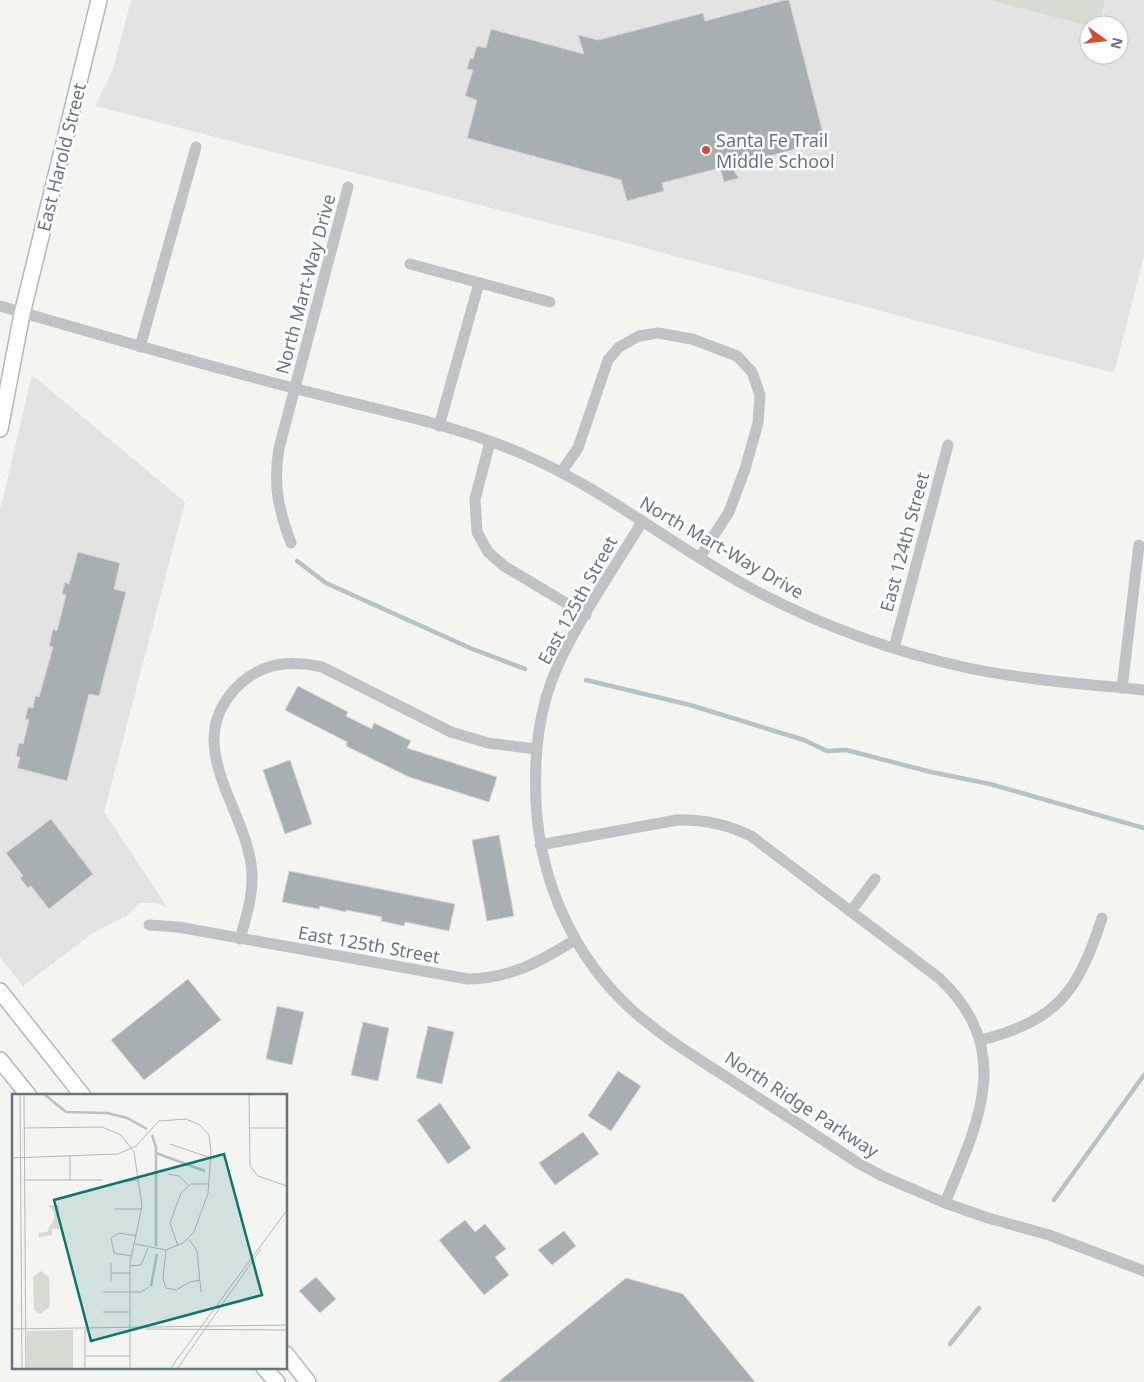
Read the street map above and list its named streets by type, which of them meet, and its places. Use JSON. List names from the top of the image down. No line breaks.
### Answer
{"streets":{"main road":["East Harold Street"],"street":["North Mart-Way Drive","East 124th Street","East 125th Street","North Ridge Parkway"]},"crossings":[["East Harold Street","North Mart-Way Drive"],["North Mart-Way Drive","East 124th Street"],["North Mart-Way Drive","East 125th Street"],["East 125th Street","North Ridge Parkway"]],"places":["Santa Fe Trail Middle School"],"north":"right"}
